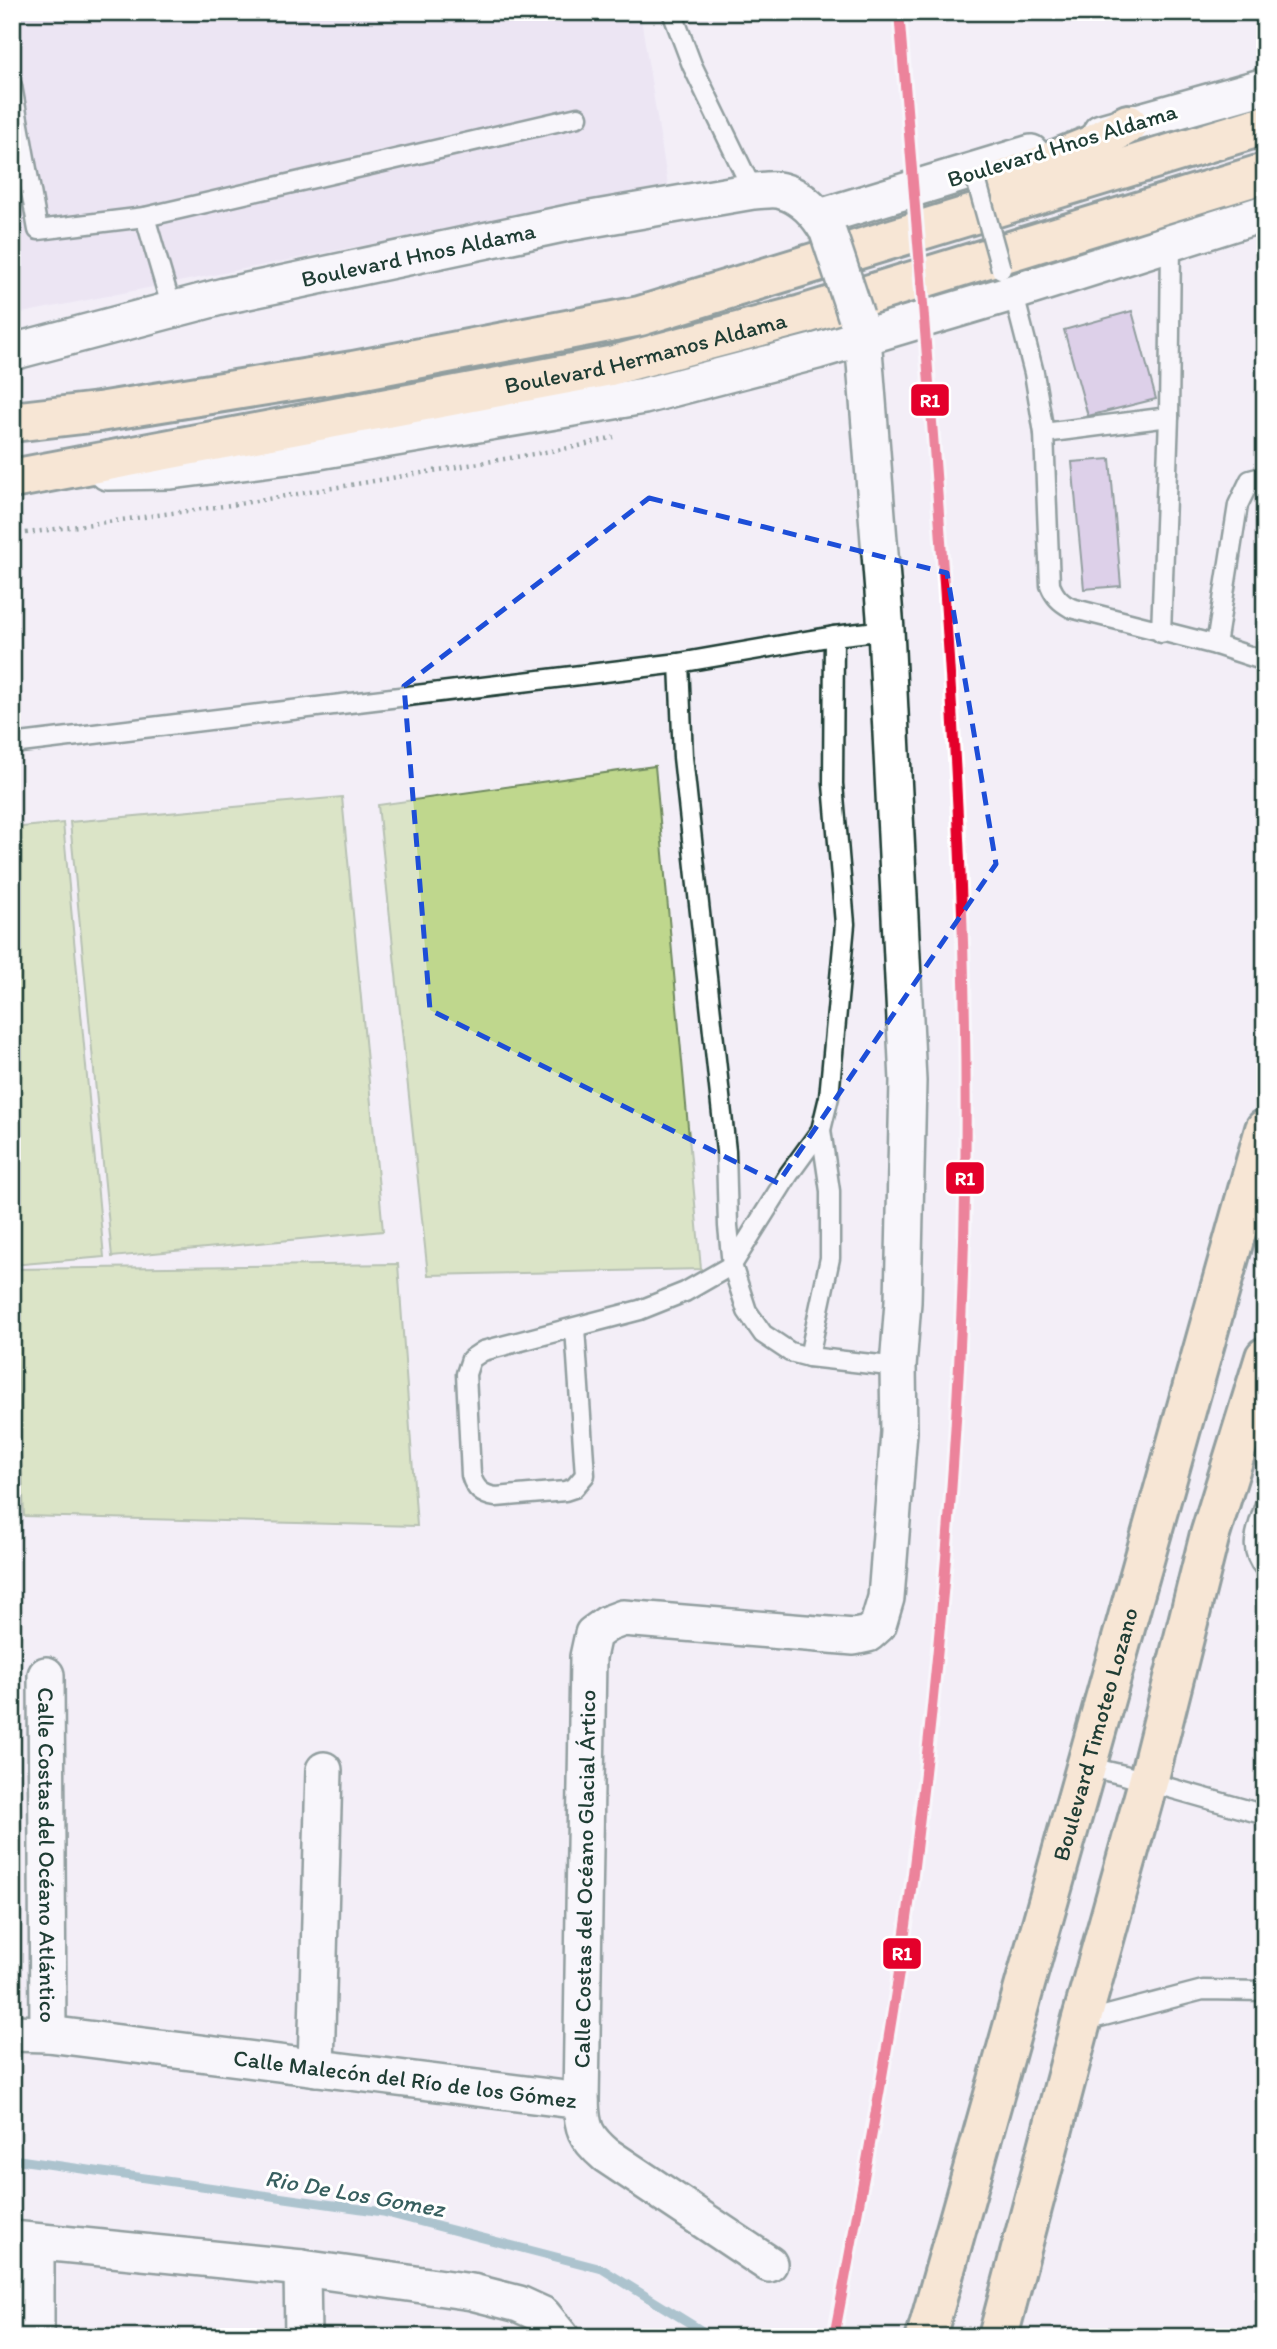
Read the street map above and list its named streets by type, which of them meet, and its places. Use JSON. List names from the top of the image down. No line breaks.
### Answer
{"streets":{"main road":["Boulevard Hermanos Aldama","Boulevard Timoteo Lozano"],"street":["Boulevard Hnos Aldama","Calle Costas del Océano Atlántico","Calle Costas del Océano Glacial Ártico","Calle Malecón del Río de los Gómez"]},"crossings":[["Calle Costas del Océano Atlántico","Calle Malecón del Río de los Gómez"],["Calle Costas del Océano Glacial Ártico","Calle Malecón del Río de los Gómez"]],"water":["Rio De Los Gomez"],"lines":["transit line R1"]}
